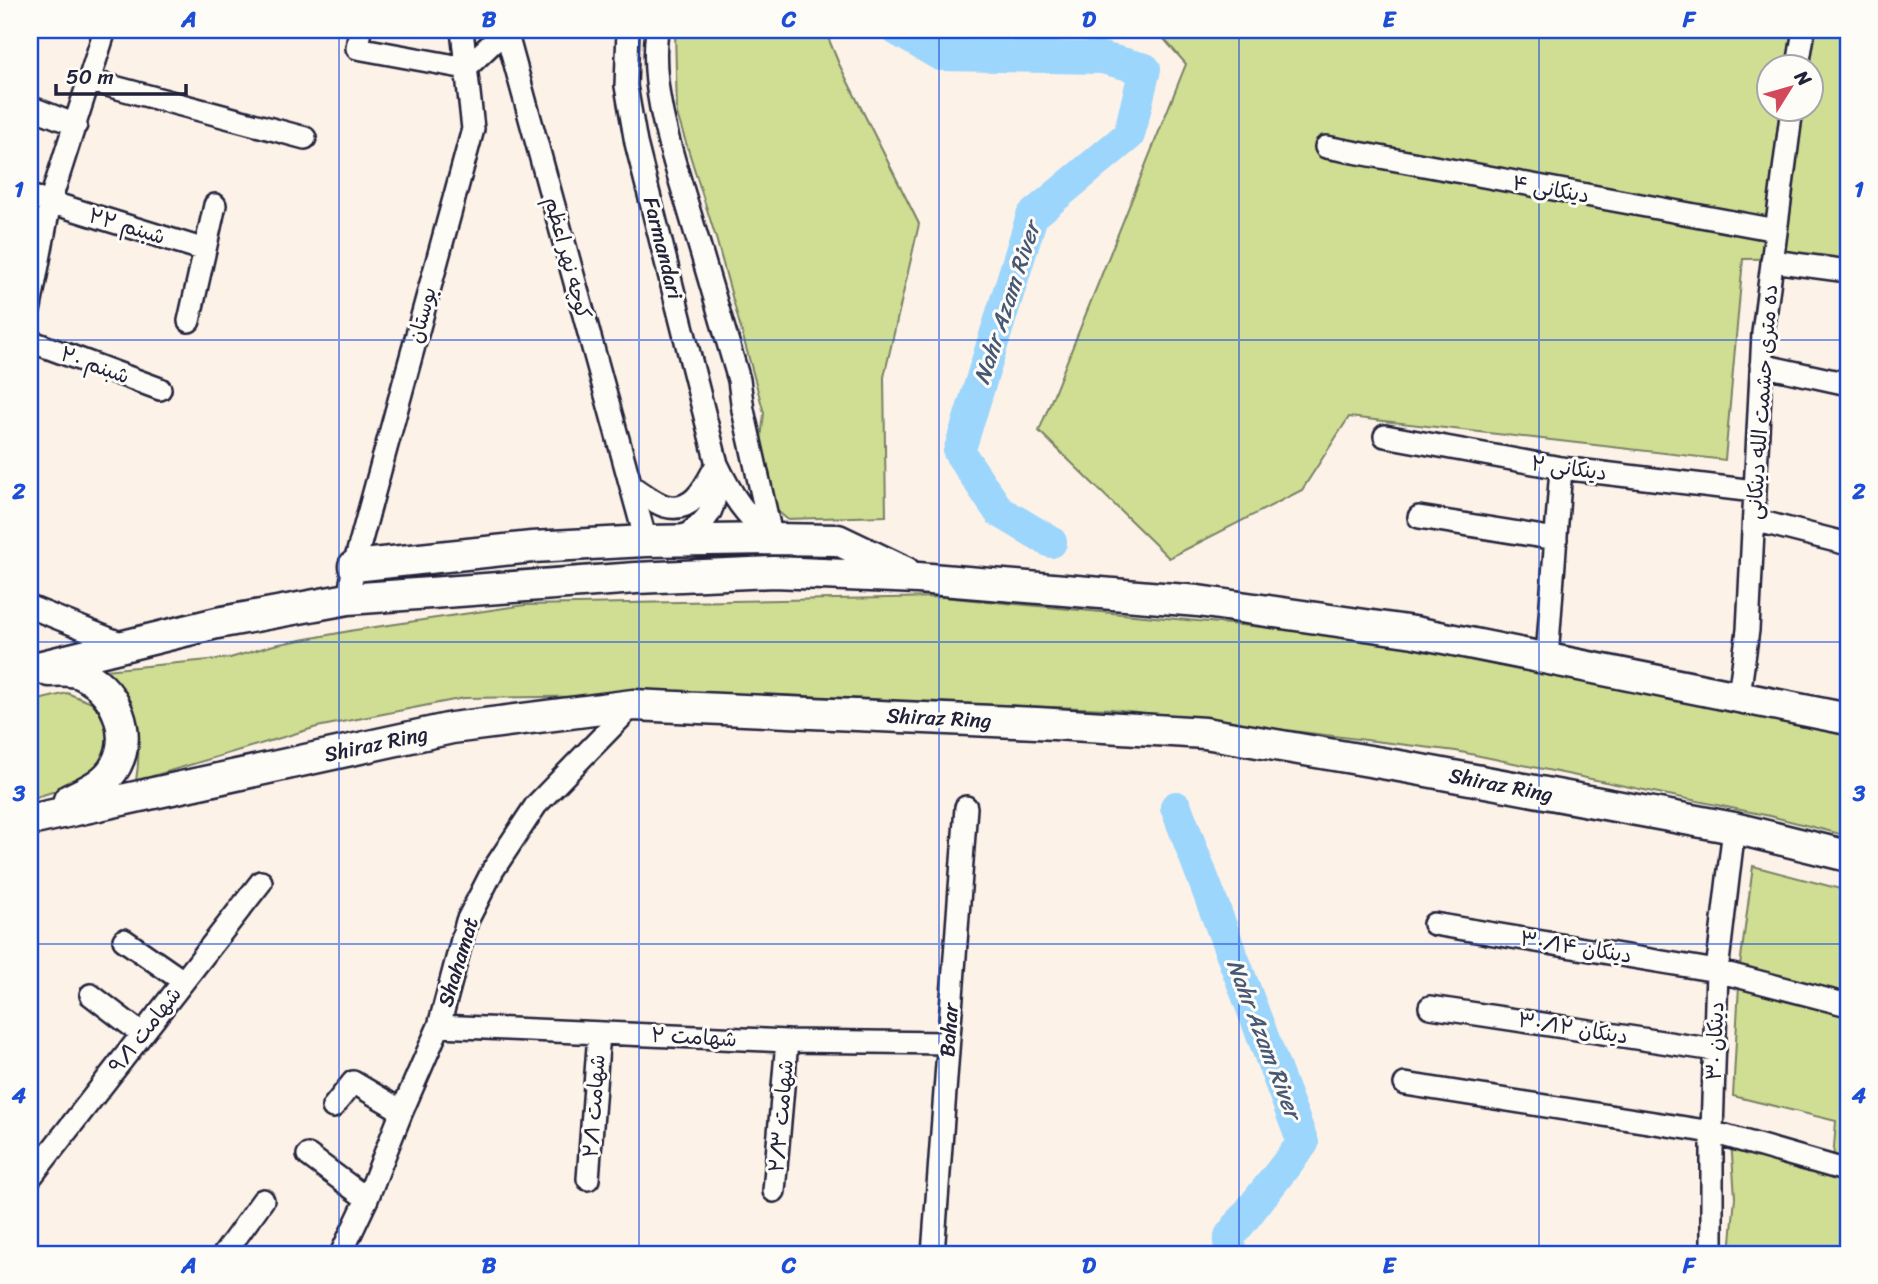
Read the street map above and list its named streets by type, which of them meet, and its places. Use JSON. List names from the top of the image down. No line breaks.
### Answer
{"streets":{"highway":["Shiraz Ring"],"street":["۴ دینکانی","۲۲ شبنم","Farmandari","کوچه نهر اعظم","بوستان","۲۰ شبنم","ده متری حشمت الله دینکانی","۲ دینکانی","۳۰/۱۴ دینکان","Shahamat","۳۰/۱۲ دینکان","۹/۱ شهامت","Bahar","۲ شهامت","۳۰ دینکان","۲/۱ شهامت","۲/۳ شهامت"]},"crossings":[["۴ دینکانی","ده متری حشمت الله دینکانی"],["ده متری حشمت الله دینکانی","۲ دینکانی"],["Shiraz Ring","Shahamat"],["Shiraz Ring","۳۰ دینکان"],["۳۰/۱۴ دینکان","۳۰ دینکان"],["Shahamat","۲ شهامت"],["۳۰/۱۲ دینکان","۳۰ دینکان"],["Bahar","۲ شهامت"],["۲ شهامت","۲/۱ شهامت"],["۲ شهامت","۲/۳ شهامت"]],"water":["Nahr Azam River"],"scale_bar":"50 m","north":"top right","grid":{"columns":["A","B","C","D","E","F"],"rows":["1","2","3","4"]}}
